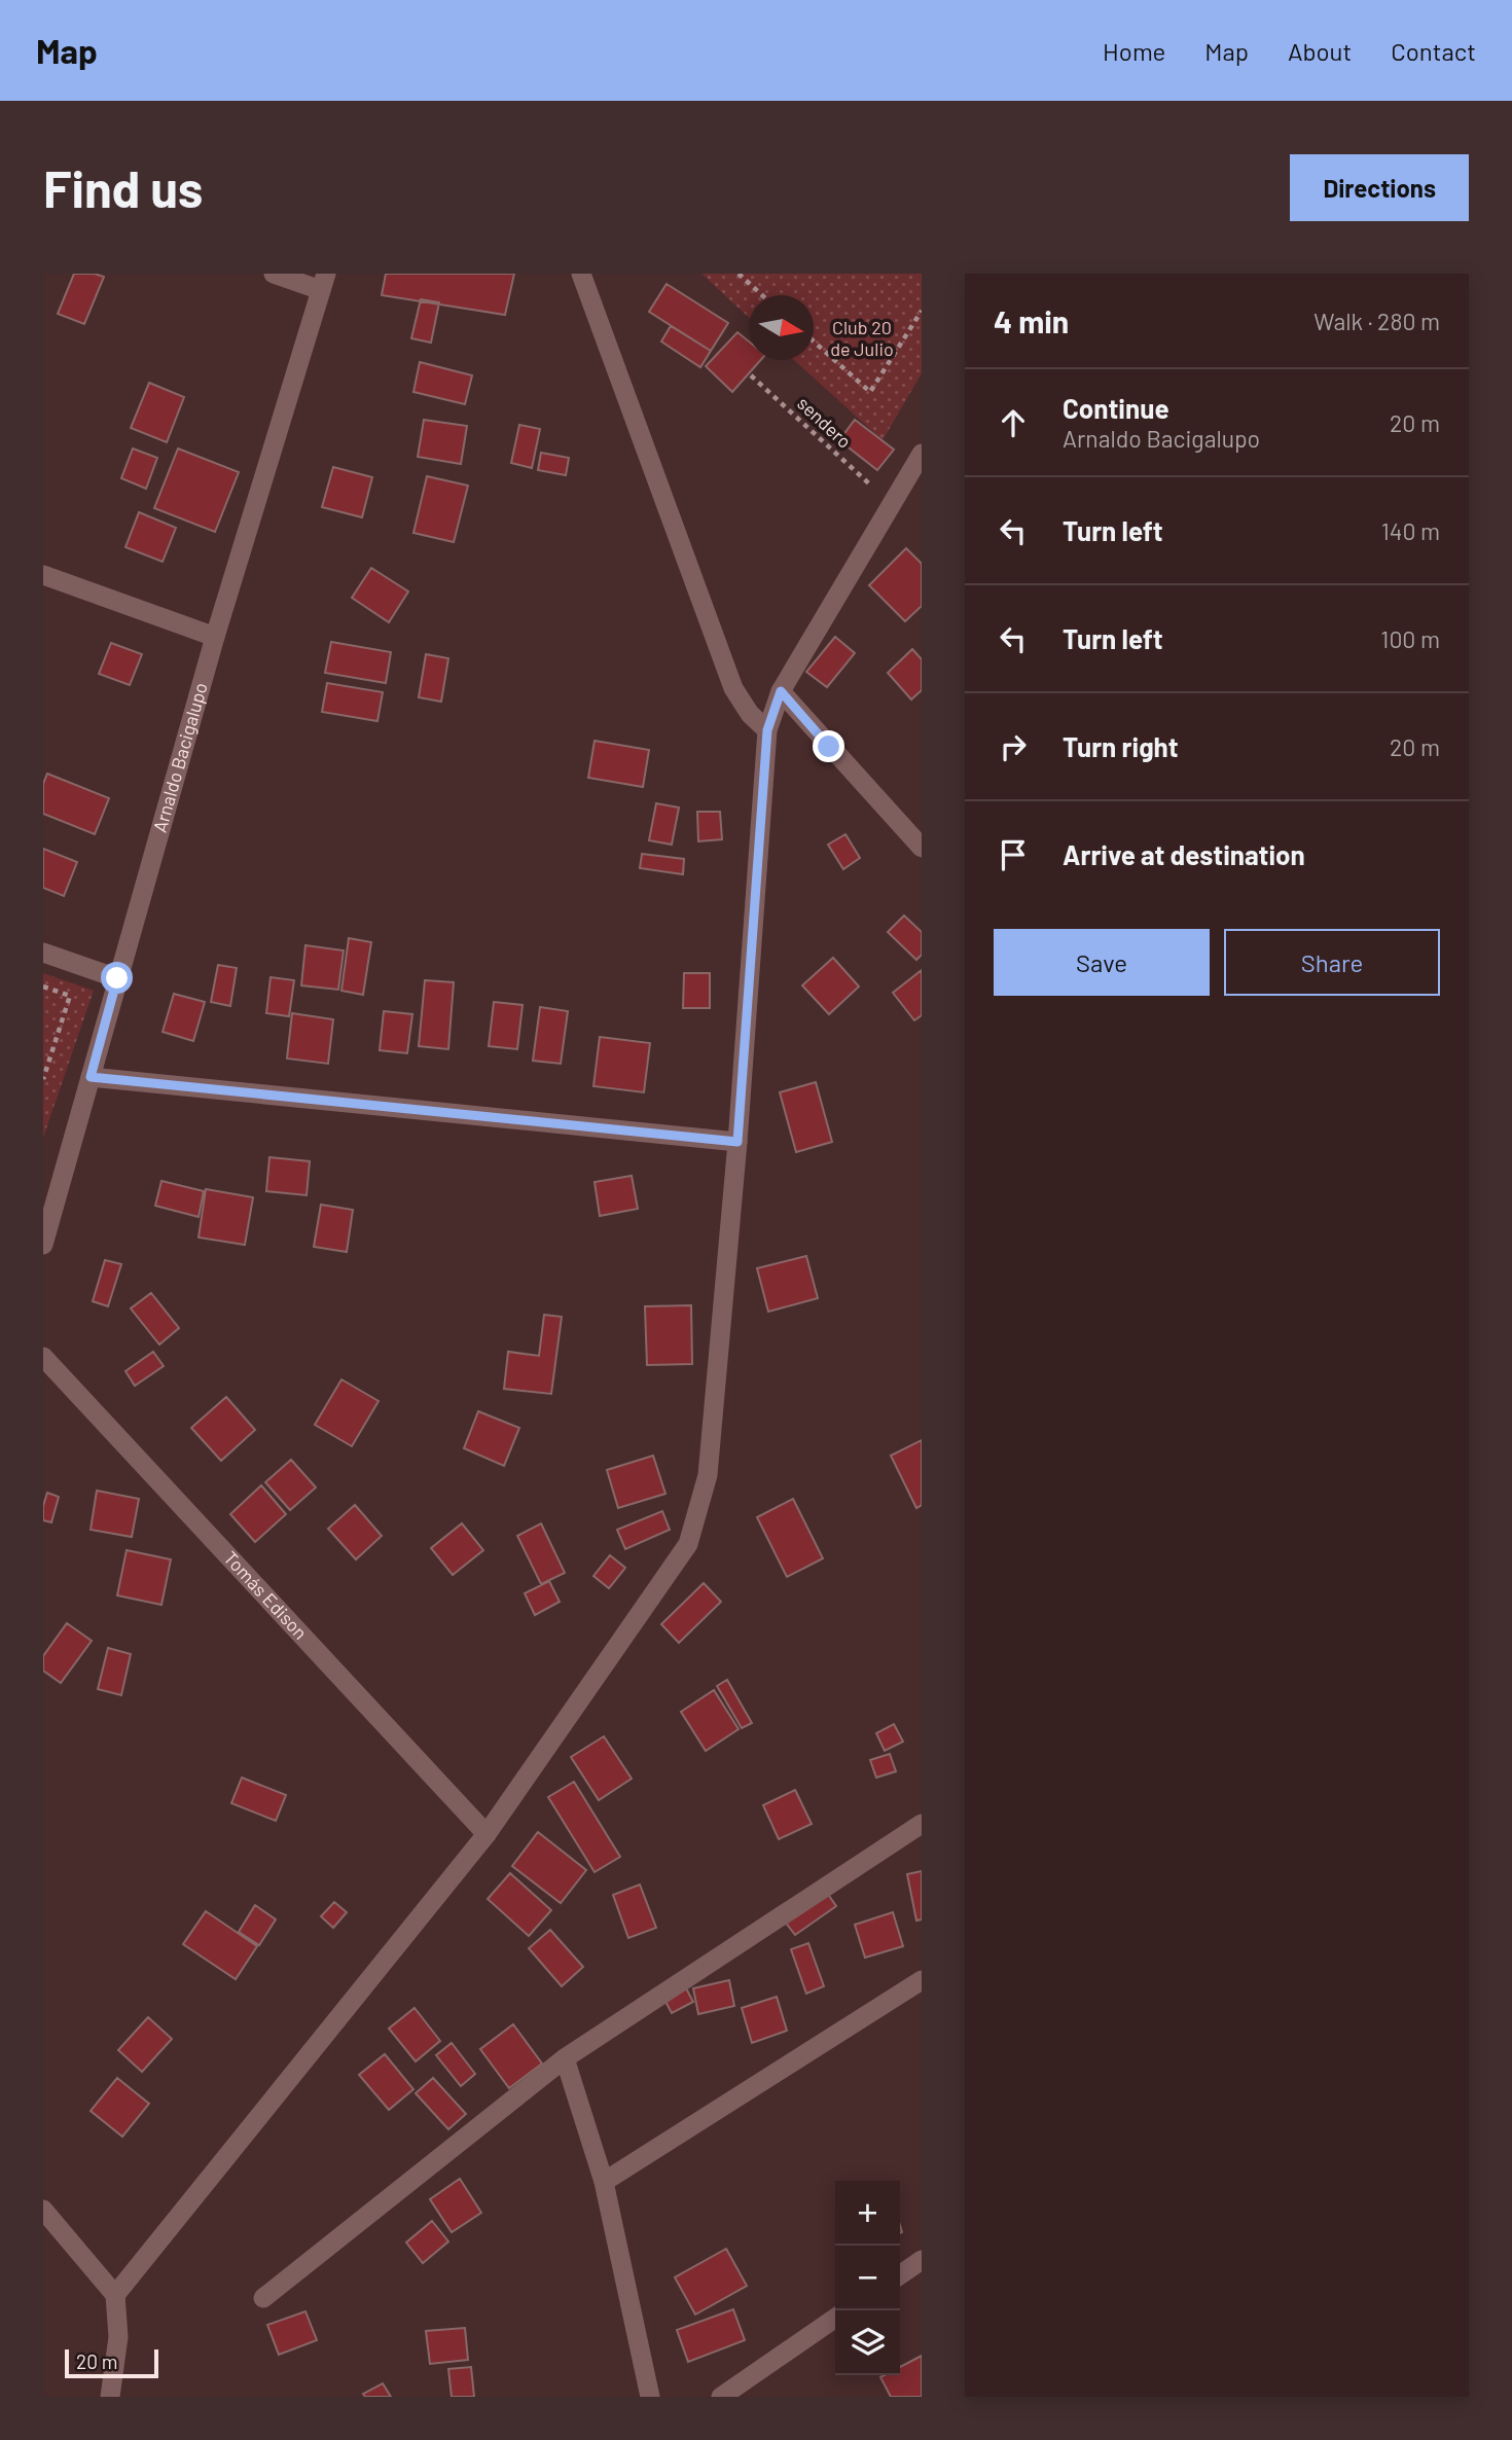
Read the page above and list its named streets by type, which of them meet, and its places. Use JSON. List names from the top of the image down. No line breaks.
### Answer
{"streets":{"street":["Arnaldo Bacigalupo","Tomás Edison"],"path":["sendero"]},"parks":["Club 20 de Julio"],"scale_bar":"20 m","north":"right","page":{"header":"Map","nav":["Home","Map","About","Contact"],"buttons":["Directions",["Save","Share"]],"title":"Find us","heading":["4 min","Walk · 280 m"],"list":[["Continue","Arnaldo Bacigalupo","20 m"],["Turn left","140 m"],["Turn left","100 m"],["Turn right","20 m"],"Arrive at destination"],"map_buttons":["+","−"],"scale":"20 m"}}
